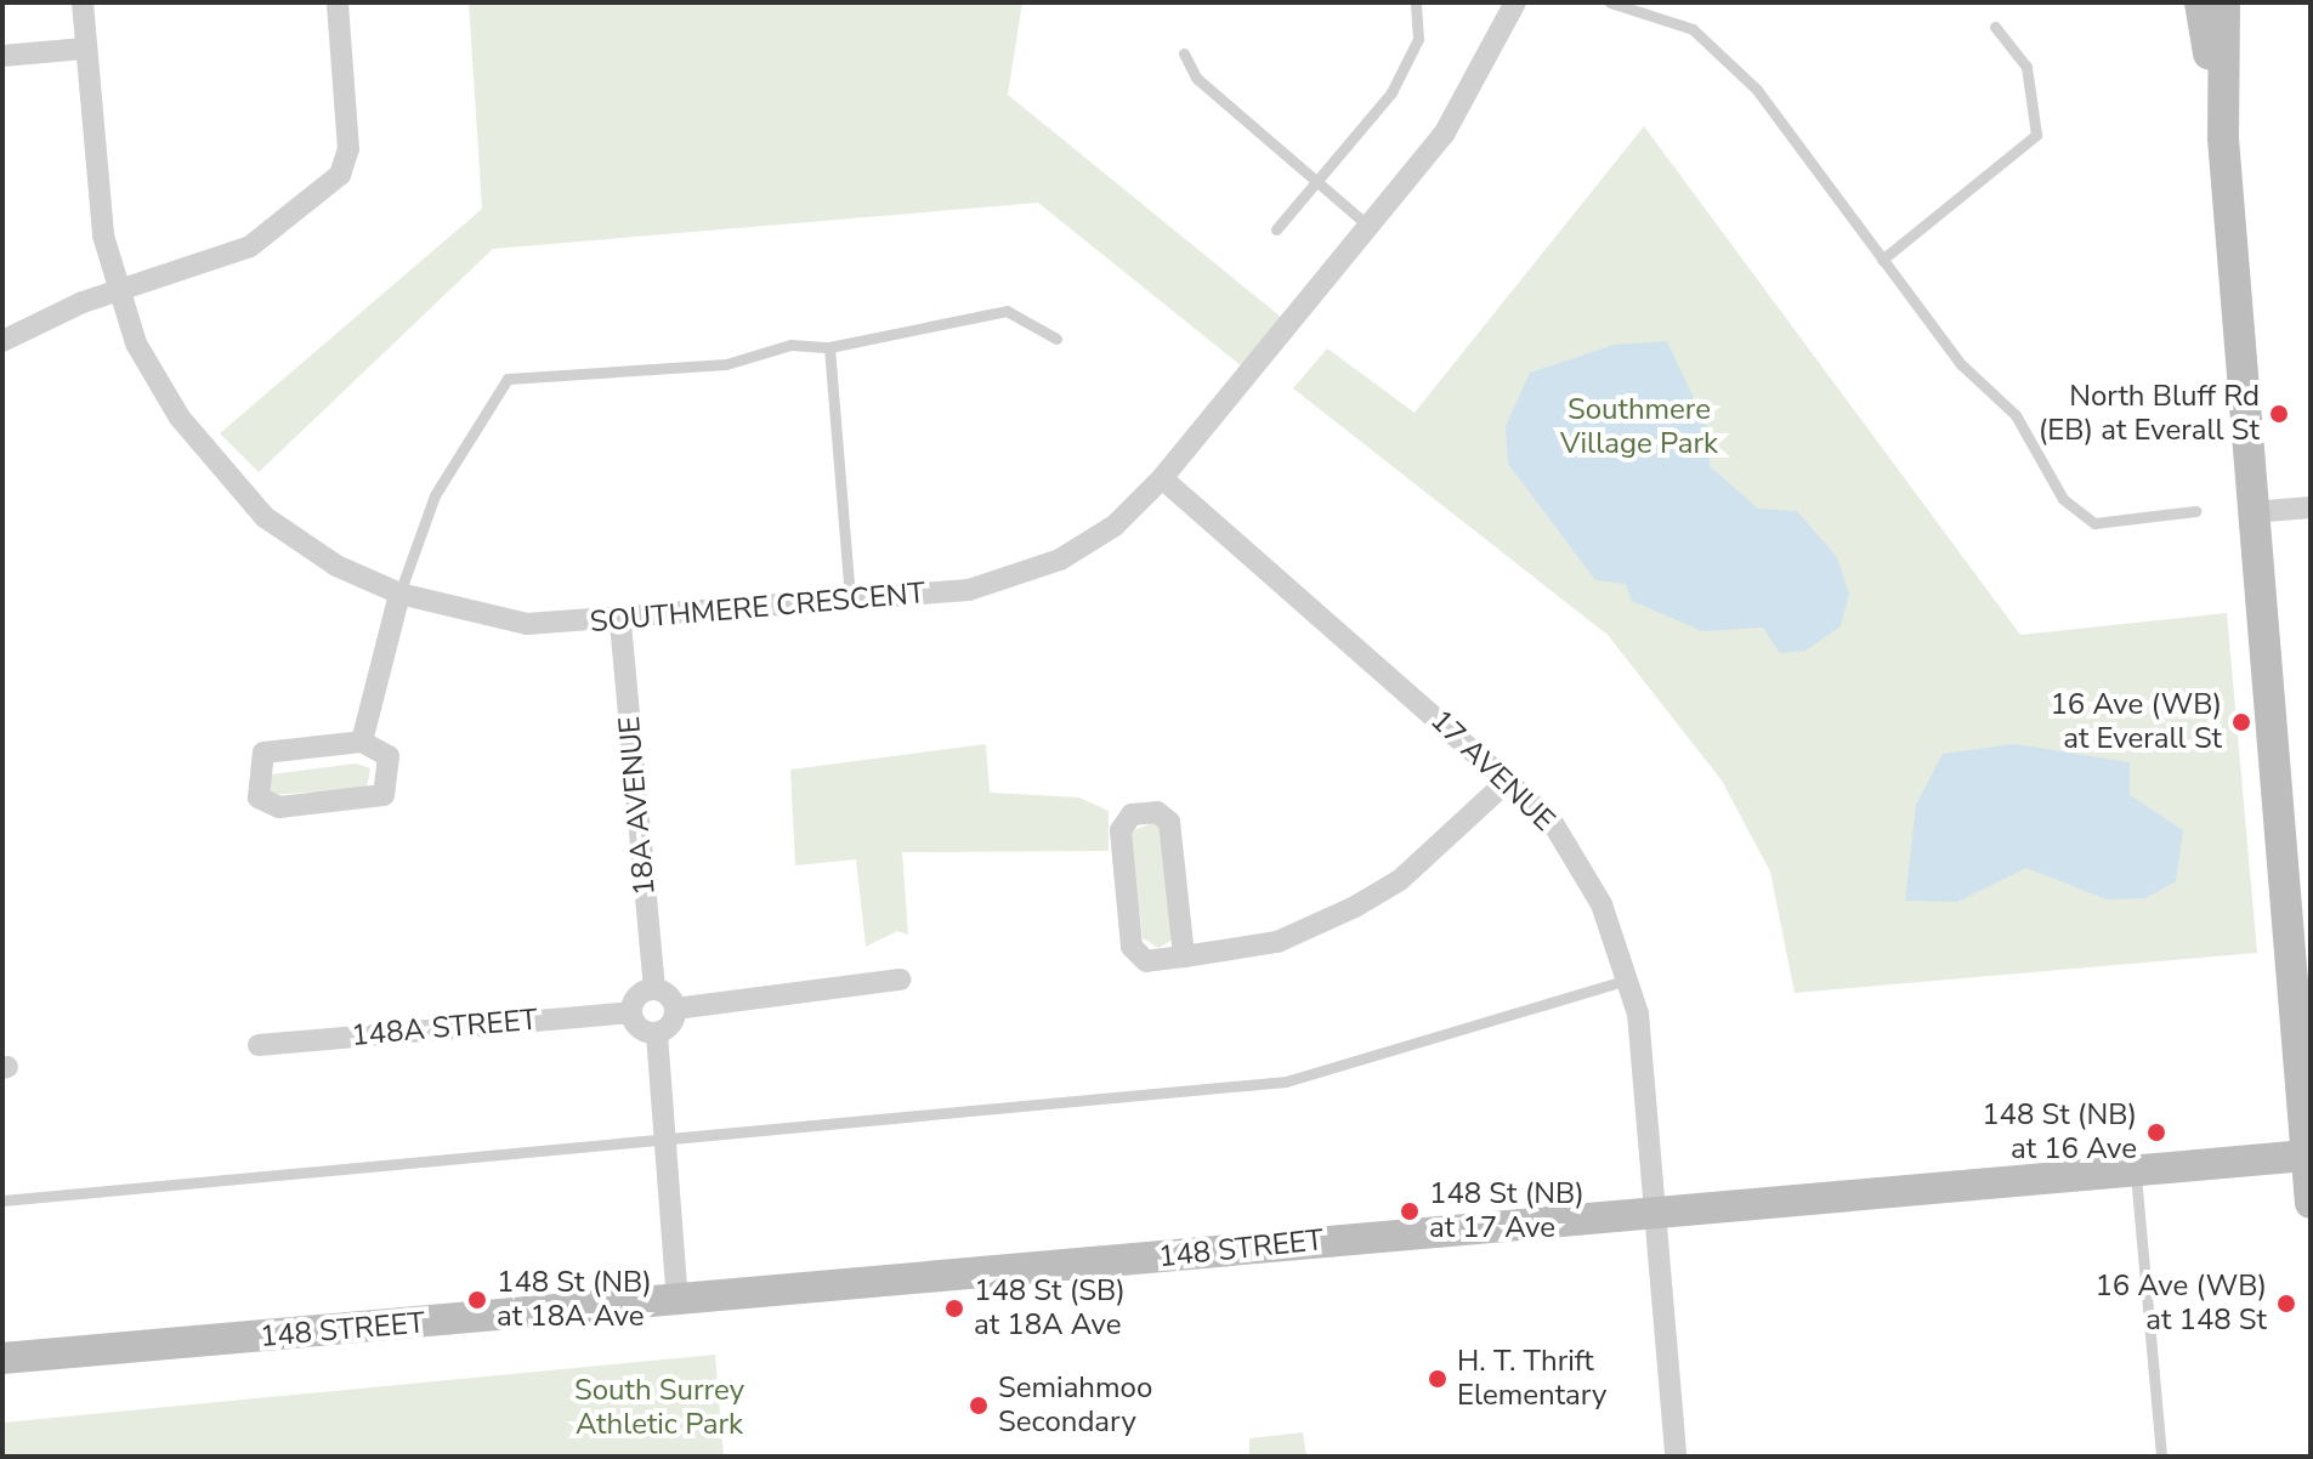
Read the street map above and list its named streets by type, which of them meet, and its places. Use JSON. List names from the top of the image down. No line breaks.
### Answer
{"streets":{"main road":["148 STREET"],"street":["SOUTHMERE CRESCENT","17 AVENUE","18A AVENUE","148A STREET"]},"crossings":[["SOUTHMERE CRESCENT","17 AVENUE"],["SOUTHMERE CRESCENT","18A AVENUE"],["17 AVENUE","148 STREET"],["18A AVENUE","148A STREET"]],"parks":["Southmere Village Park","South Surrey Athletic Park"],"places":["North Bluff Rd (EB) at Everall St","16 Ave (WB) at Everall St","148 St (NB) at 16 Ave","148 St (NB) at 17 Ave","148 St (NB) at 18A Ave","16 Ave (WB) at 148 St","148 St (SB) at 18A Ave","H. T. Thrift Elementary","Semiahmoo Secondary"]}
